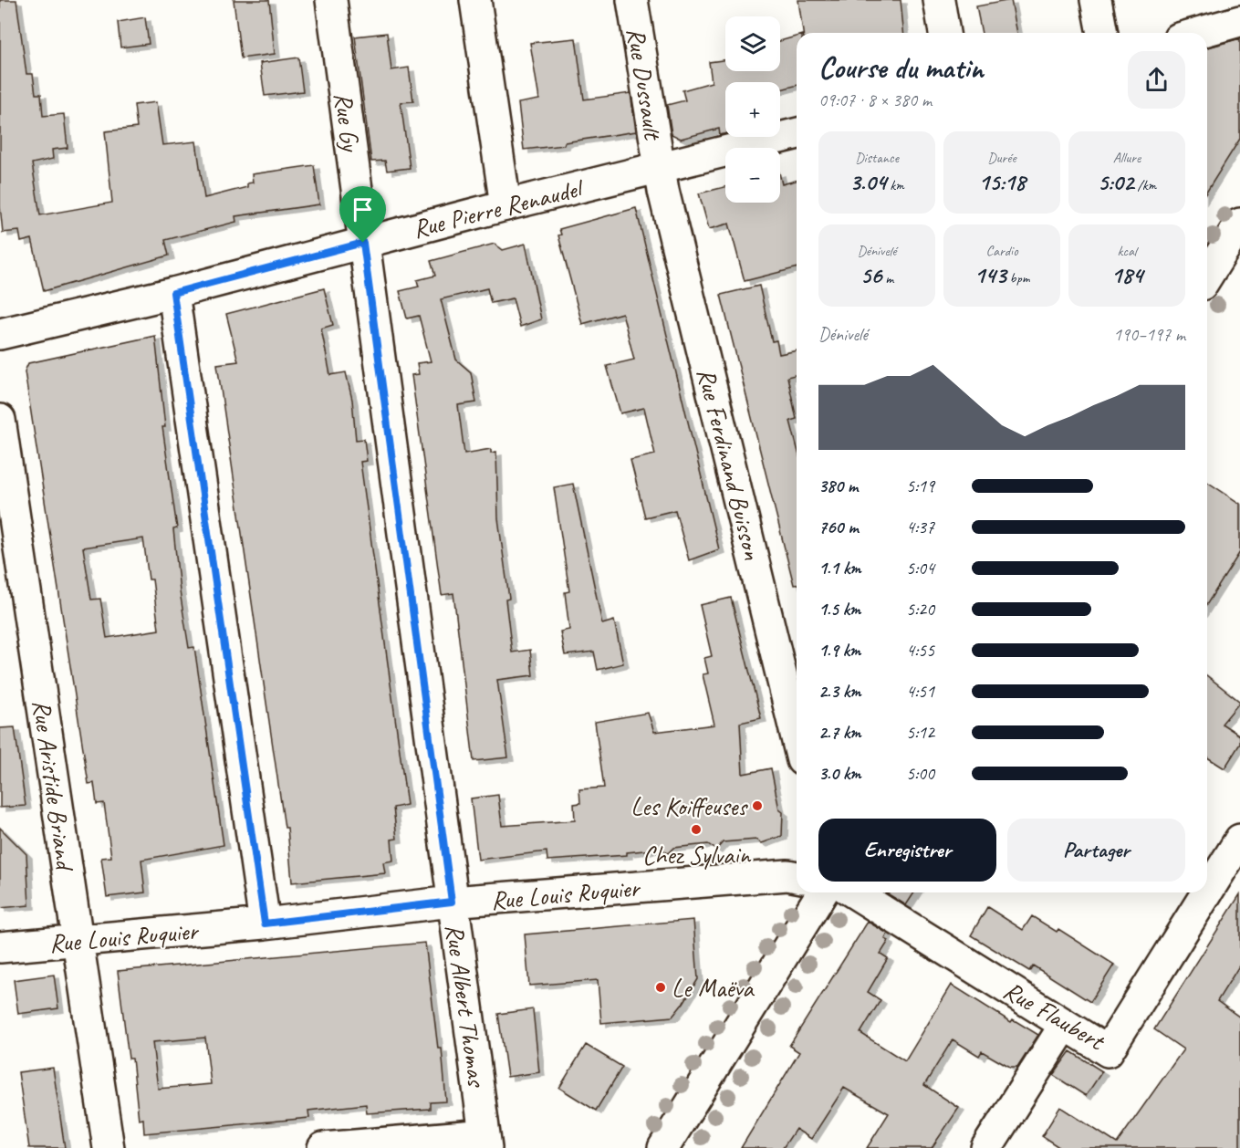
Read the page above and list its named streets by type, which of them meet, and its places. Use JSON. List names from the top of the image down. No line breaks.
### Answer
{"streets":{"street":["Rue Dussault","Rue Gy","Rue Pierre Renaudel","Rue Ferdinand Buisson","Rue Aristide Briand","Rue Louis Ruquier","Rue Albert Thomas","Rue Flaubert"]},"crossings":[["Rue Dussault","Rue Pierre Renaudel"],["Rue Dussault","Rue Ferdinand Buisson"],["Rue Gy","Rue Pierre Renaudel"],["Rue Gy","Rue Albert Thomas"],["Rue Pierre Renaudel","Rue Ferdinand Buisson"],["Rue Pierre Renaudel","Rue Albert Thomas"],["Rue Aristide Briand","Rue Louis Ruquier"],["Rue Louis Ruquier","Rue Albert Thomas"]],"places":["Les Koiffeuses","Chez Sylvain","Le Maëva"],"page":{"map_buttons":["+","−"],"heading":["Course du matin","09:07 · 8 × 380 m"],"stats":[["Distance","3.04 km"],["Durée","15:18"],["Allure","5:02 /km"],["Dénivelé","56 m"],["Cardio","143 bpm"],["kcal","184"]],"chart":["Dénivelé","190–197 m"],"list":[{"name":"380 m","note":"5:19"},{"name":"760 m","note":"4:37"},{"name":"1.1 km","note":"5:04"},{"name":"1.5 km","note":"5:20"},{"name":"1.9 km","note":"4:55"},{"name":"2.3 km","note":"4:51"},{"name":"2.7 km","note":"5:12"},{"name":"3.0 km","note":"5:00"}],"buttons":["Enregistrer","Partager"]}}
